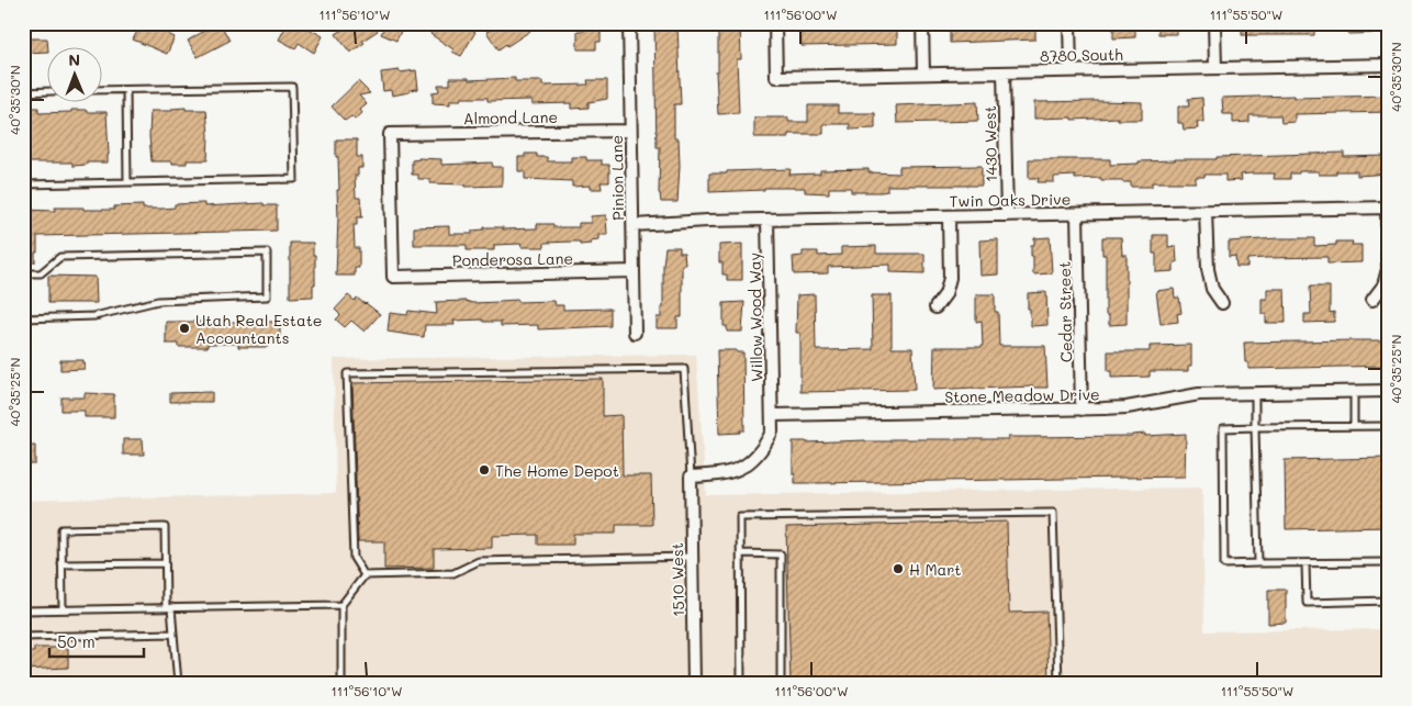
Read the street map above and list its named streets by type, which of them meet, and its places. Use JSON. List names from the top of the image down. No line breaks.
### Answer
{"streets":{"street":["8780 South","Almond Lane","1430 West","Pinion Lane","Twin Oaks Drive","Ponderosa Lane","Cedar Street","Willow Wood Way","Stone Meadow Drive","1510 West"]},"crossings":[["8780 South","1430 West"],["Almond Lane","Pinion Lane"],["Almond Lane","Ponderosa Lane"],["1430 West","Twin Oaks Drive"],["Pinion Lane","Twin Oaks Drive"],["Pinion Lane","Ponderosa Lane"],["Twin Oaks Drive","Cedar Street"],["Twin Oaks Drive","Willow Wood Way"],["Cedar Street","Stone Meadow Drive"],["Willow Wood Way","Stone Meadow Drive"]],"places":["Utah Real Estate Accountants","The Home Depot","H Mart"],"scale_bar":"50 m","north":"top","coordinates":["111°56'10\"W","111°56'00\"W","111°55'50\"W","40°35'30\"N","40°35'25\"N"]}
